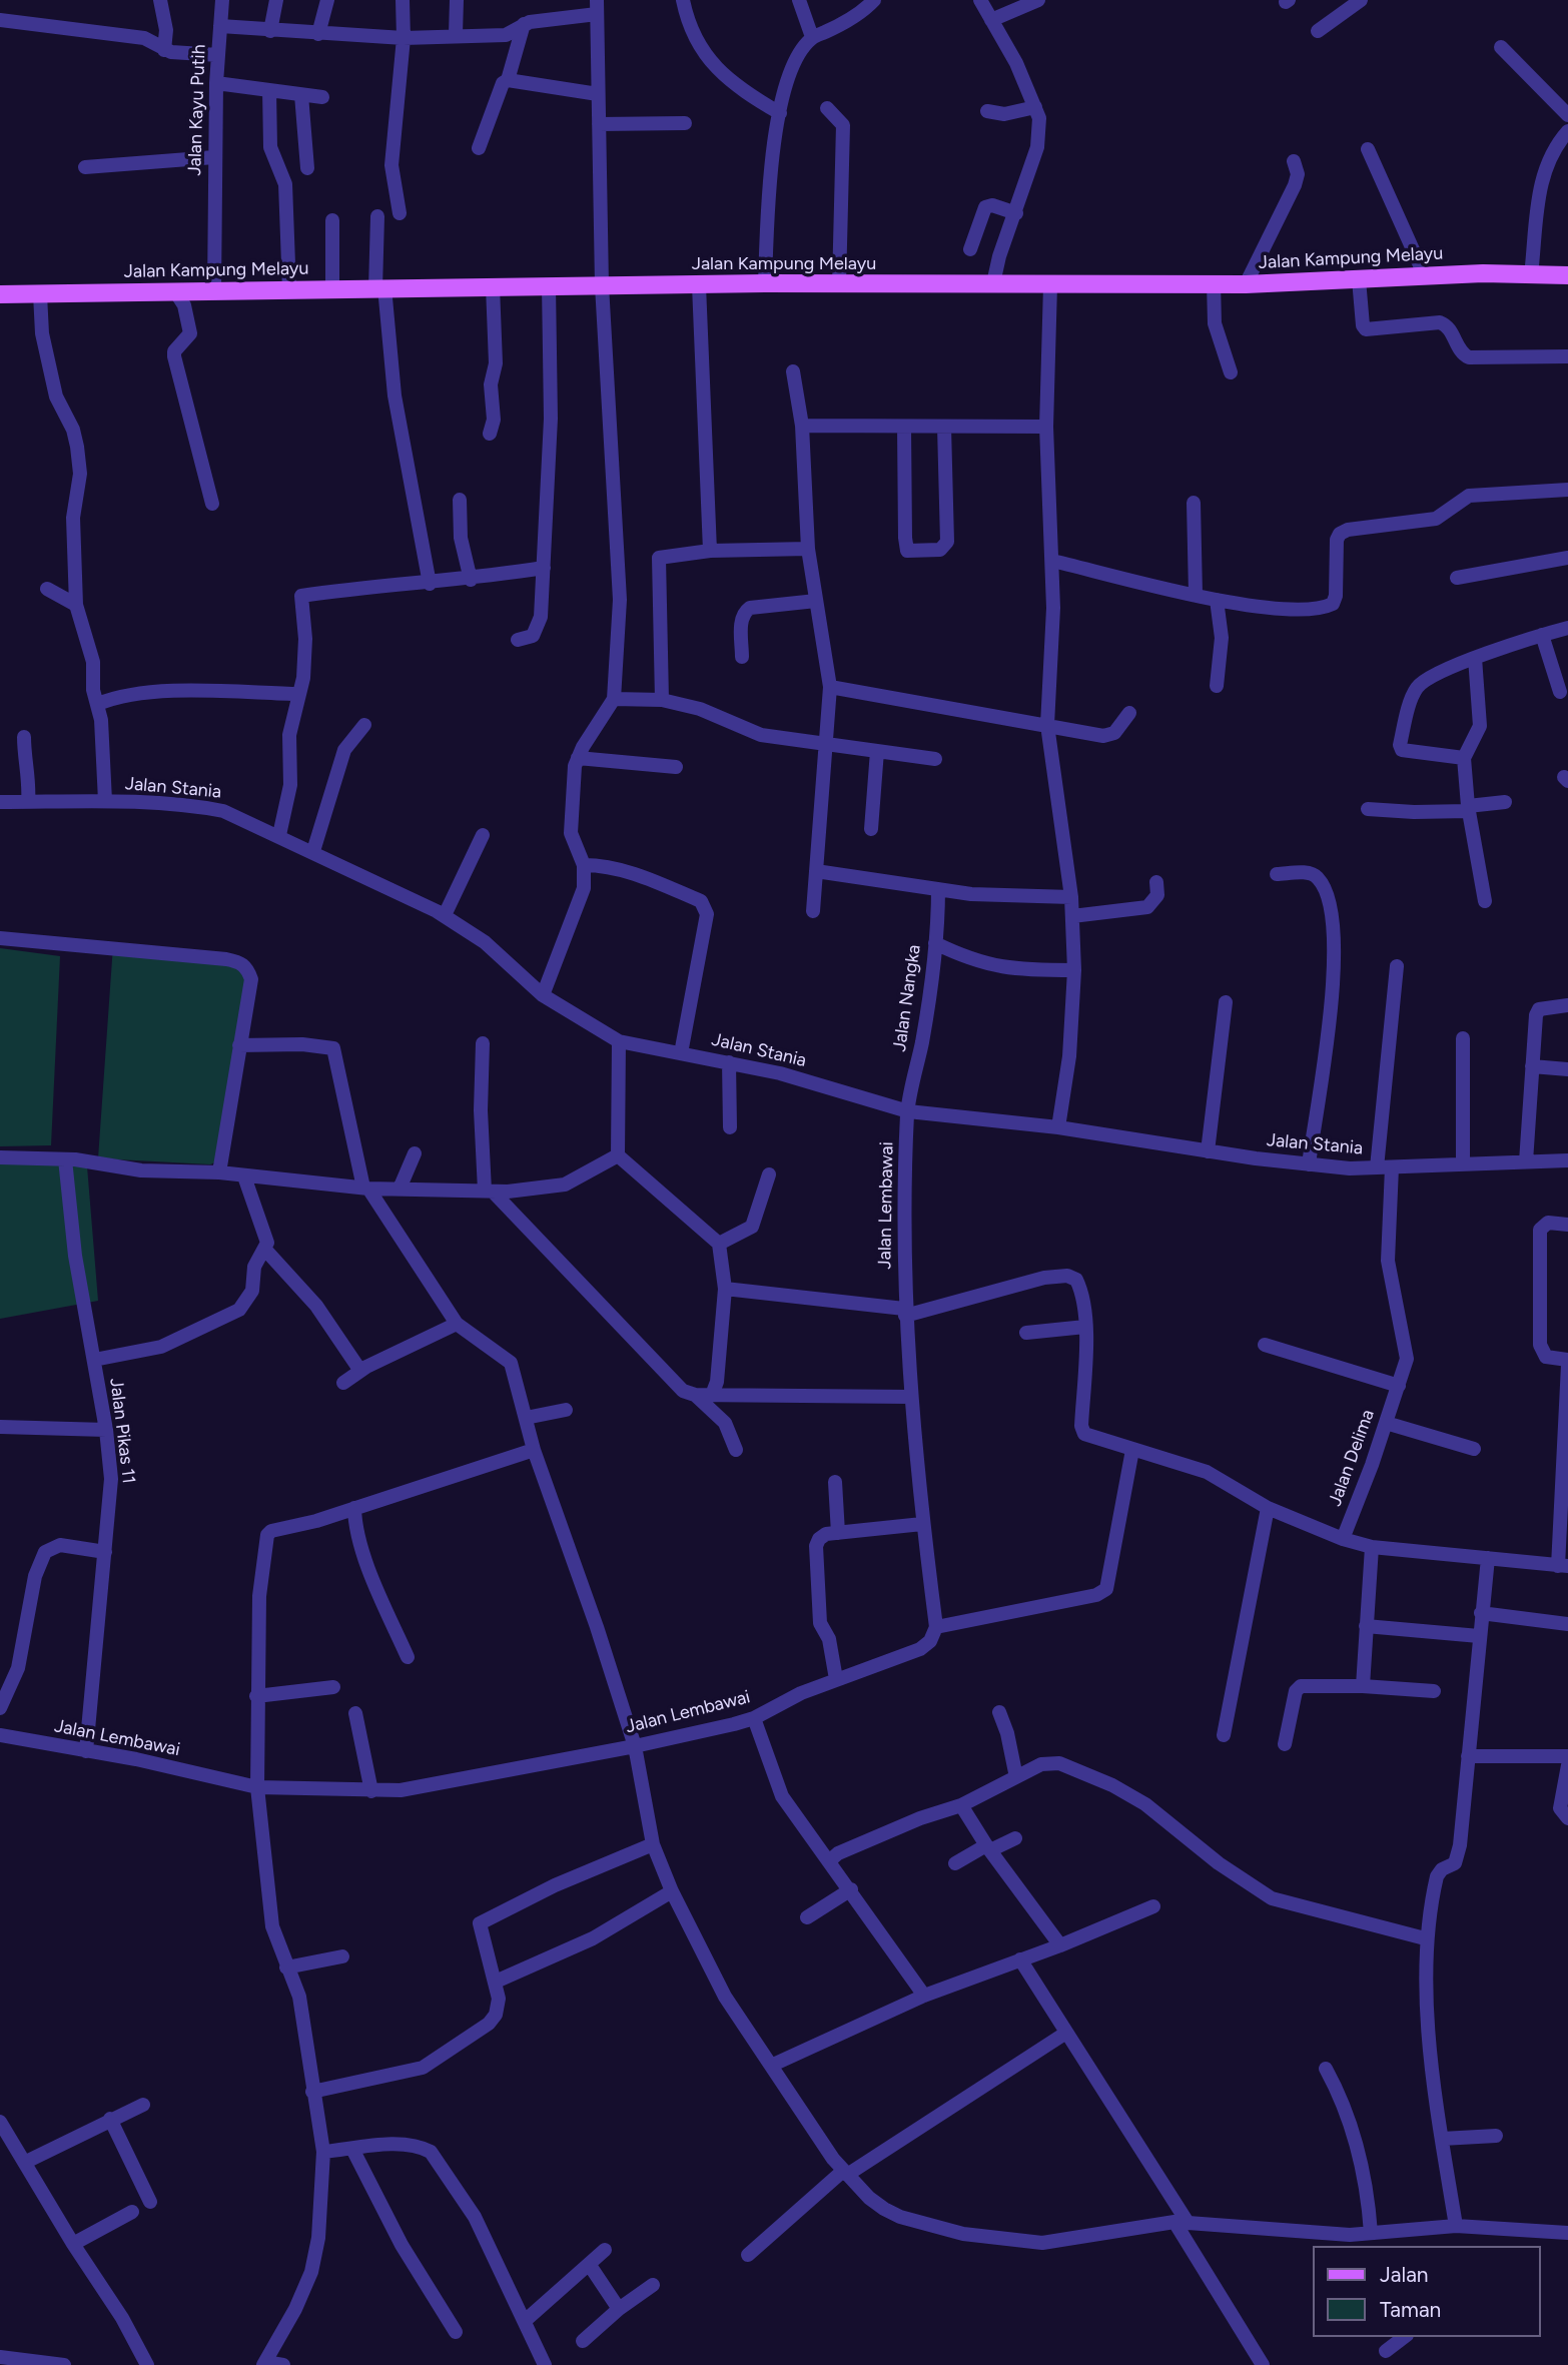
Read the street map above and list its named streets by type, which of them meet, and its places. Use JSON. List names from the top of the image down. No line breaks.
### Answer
{"streets":{"main road":["Jalan Kampung Melayu"],"street":["Jalan Kayu Putih","Jalan Stania","Jalan Nangka","Jalan Lembawai","Jalan Pikas 11","Jalan Delima"]},"crossings":[["Jalan Kayu Putih","Jalan Kampung Melayu"],["Jalan Stania","Jalan Nangka"],["Jalan Stania","Jalan Lembawai"],["Jalan Stania","Jalan Delima"],["Jalan Nangka","Jalan Lembawai"],["Jalan Lembawai","Jalan Pikas 11"]],"legend":["Jalan","Taman"]}
